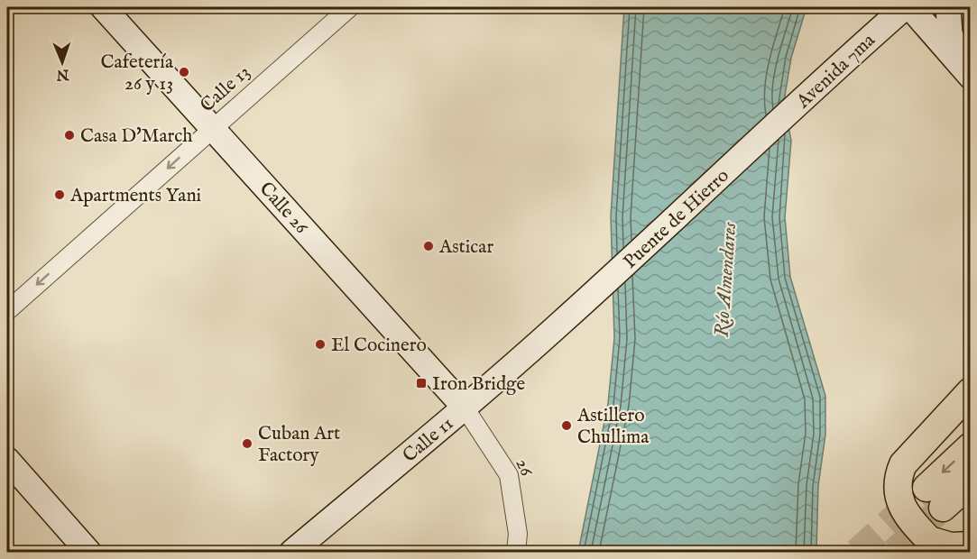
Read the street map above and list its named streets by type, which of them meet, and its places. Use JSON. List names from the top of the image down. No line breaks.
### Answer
{"streets":{"street":["Avenida 7ma","Calle 13","Calle 26","Puente de Hierro","Calle 11","26"]},"crossings":[["Avenida 7ma","Puente de Hierro"],["Calle 13","Calle 26"],["Calle 26","Calle 11"],["Calle 26","26"],["Puente de Hierro","Calle 11"],["Calle 11","26"]],"one_way":["Calle 13"],"water":["Río Almendares"],"places":{"other":["Cafetería 26 y 13","Casa D'March","Apartments Yani","Asticar","El Cocinero","Astillero Chullima","Cuban Art Factory"],"transit":["Iron Bridge"]},"north":"bottom"}
